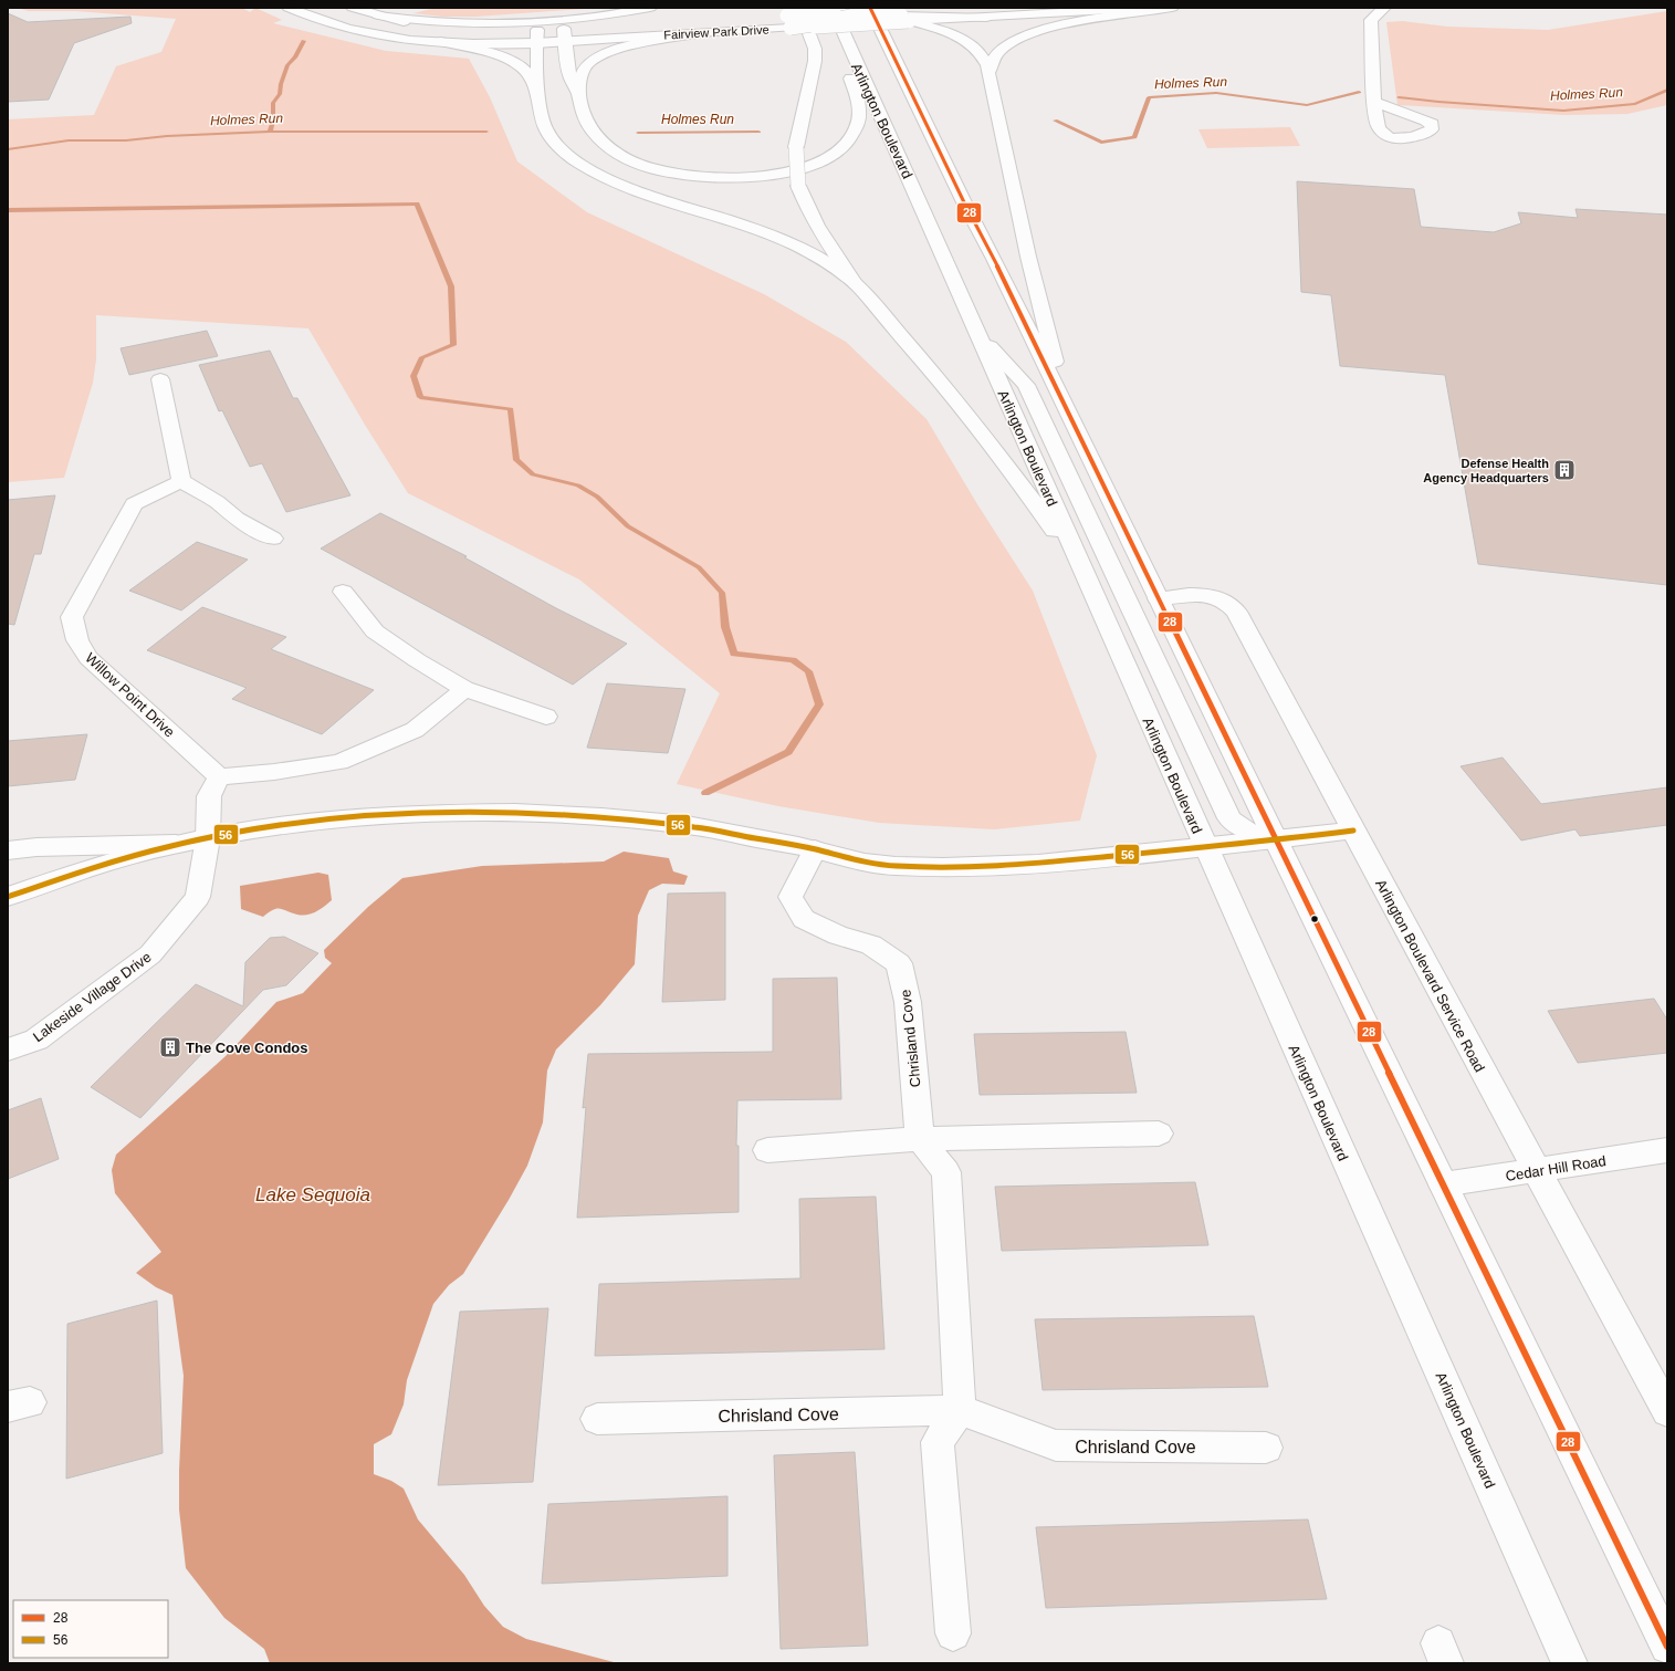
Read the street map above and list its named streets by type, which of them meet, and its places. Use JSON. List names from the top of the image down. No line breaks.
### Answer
{"streets":{"main road":["Fairview Park Drive","Arlington Boulevard","Willow Point Drive","Arlington Boulevard Service Road","Lakeside Village Drive","Chrisland Cove","Cedar Hill Road"]},"crossings":[["Arlington Boulevard Service Road","Cedar Hill Road"]],"water":["Holmes Run","Lake Sequoia"],"places":{"building":["Defense Health Agency Headquarters","The Cove Condos"]},"lines":["transit line 28","transit line 56"],"legend":["28","56"]}
